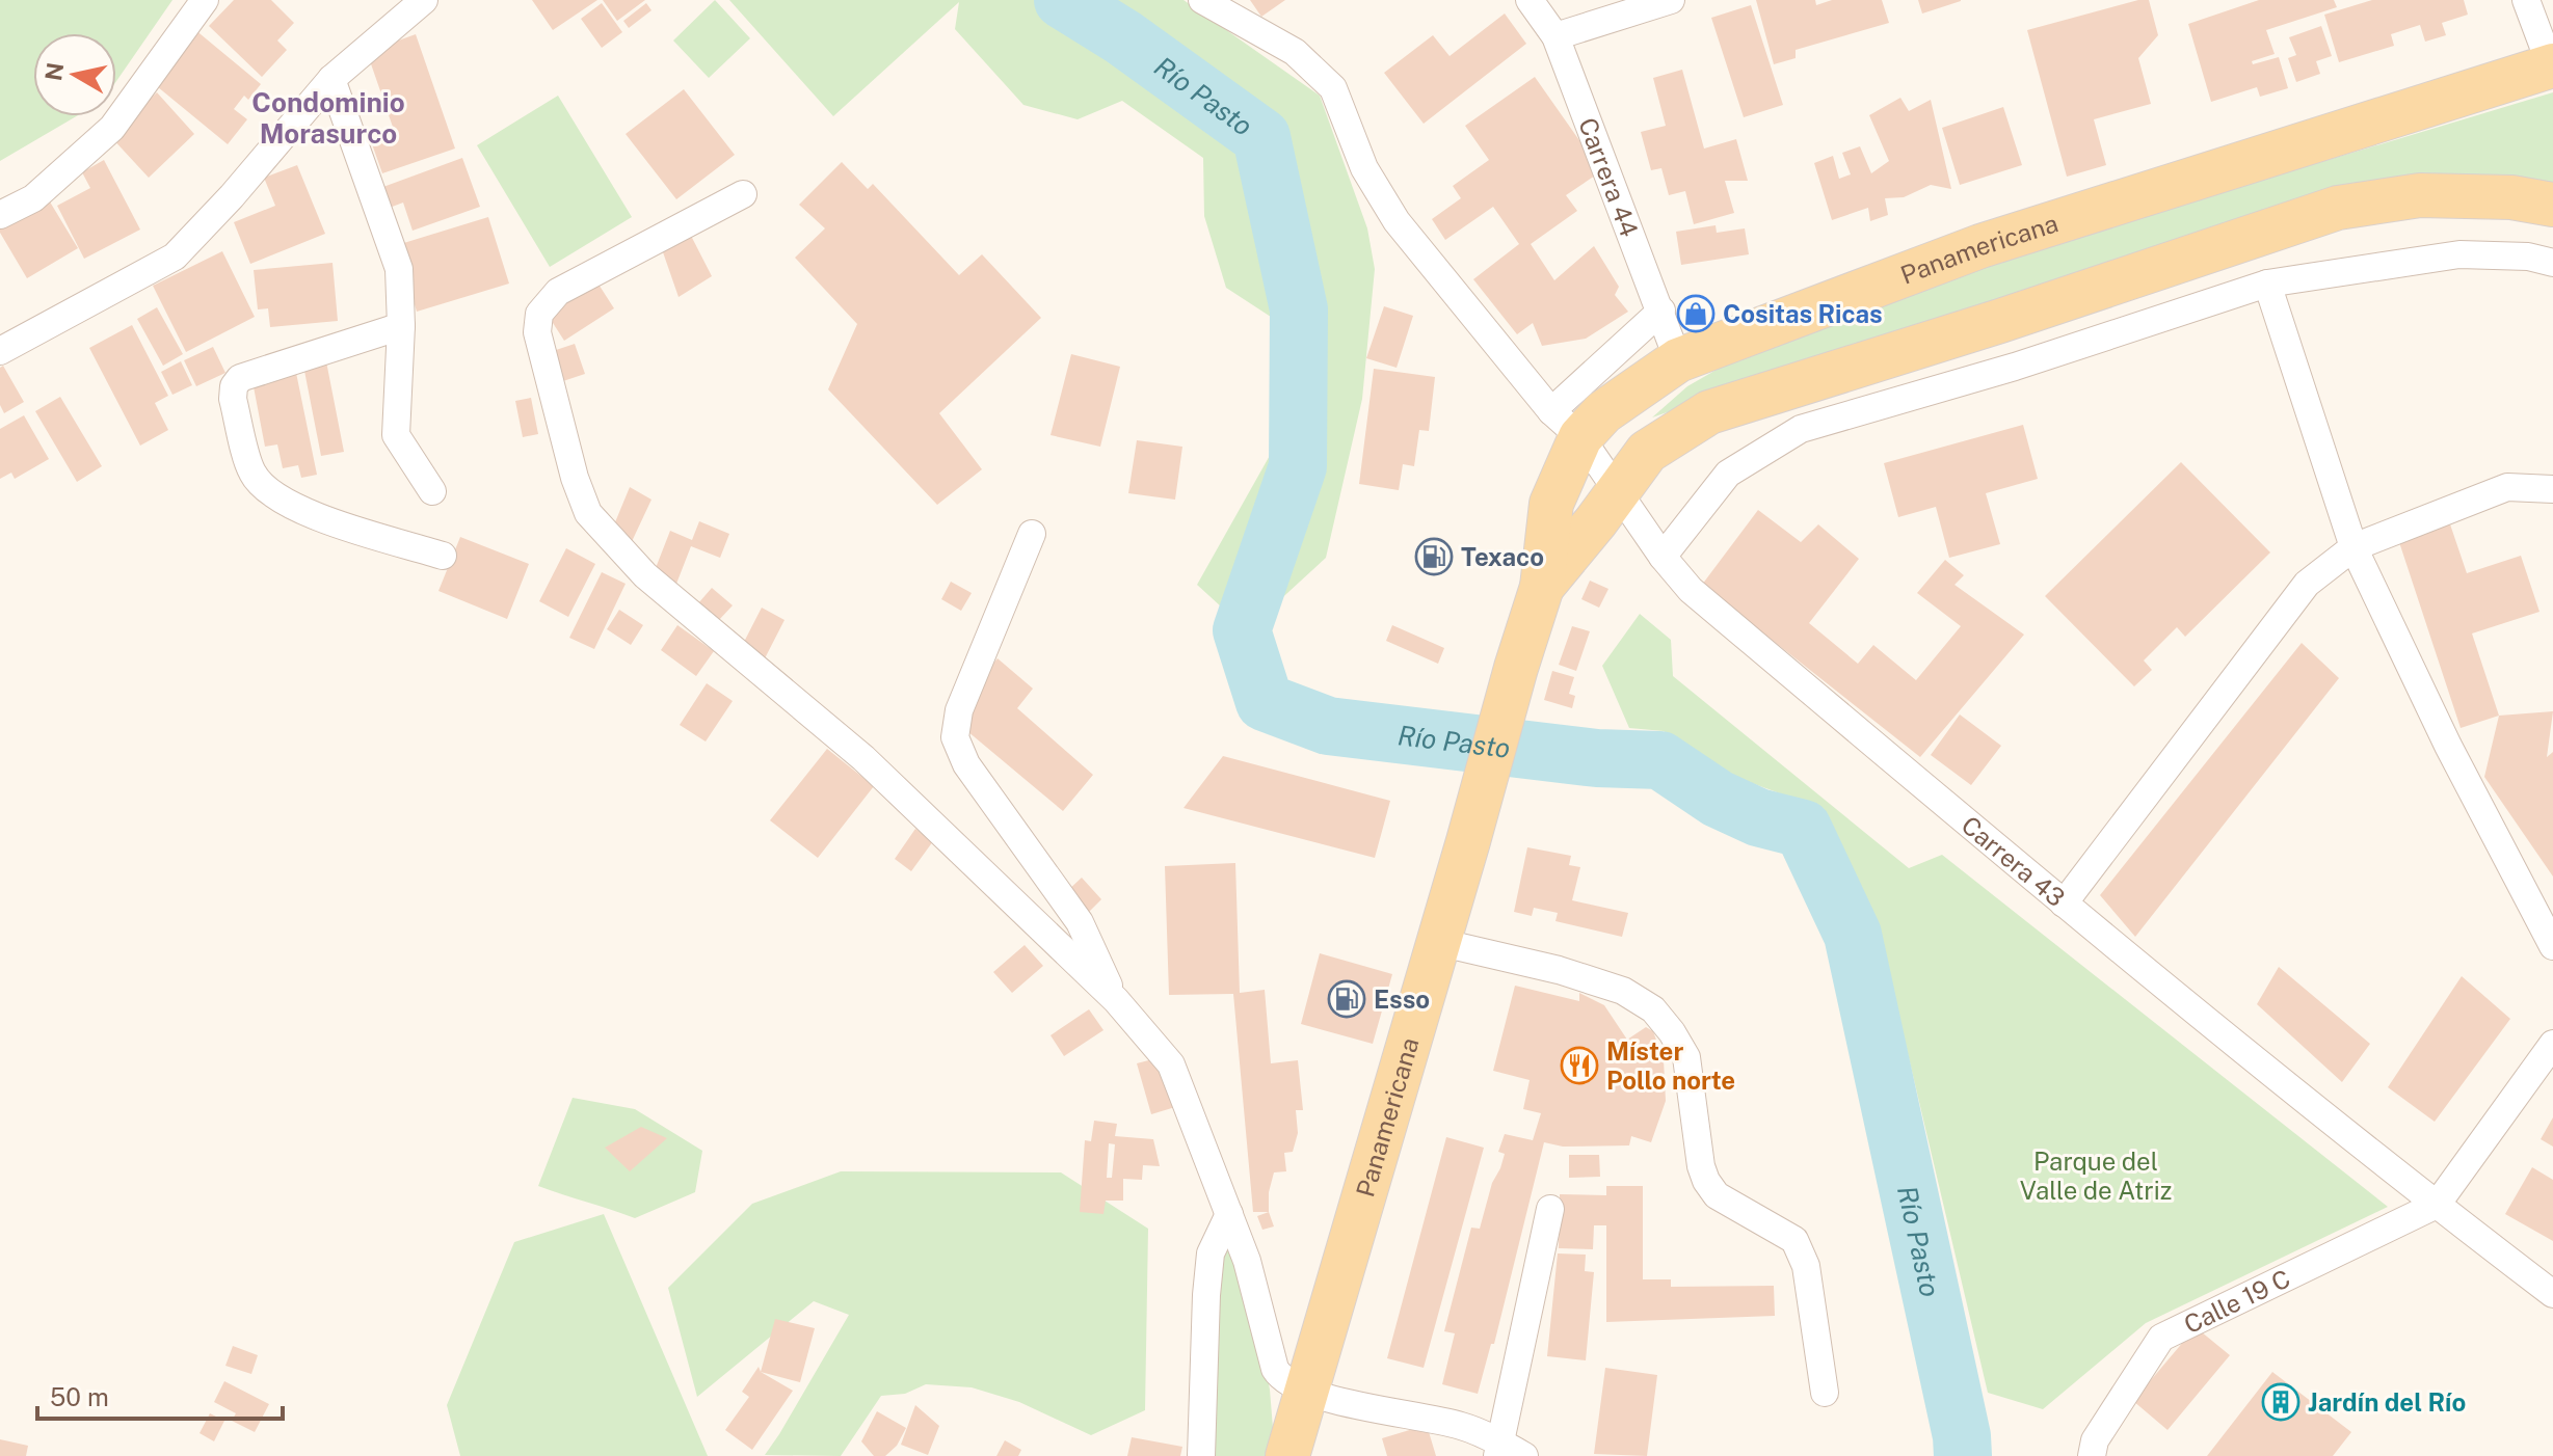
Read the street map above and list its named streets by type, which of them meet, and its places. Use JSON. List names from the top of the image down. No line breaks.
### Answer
{"streets":{"main road":["Panamericana"],"street":["Carrera 44","Carrera 43","Calle 19 C"]},"crossings":[["Carrera 44","Panamericana"],["Panamericana","Carrera 43"],["Carrera 43","Calle 19 C"]],"districts":["Condominio Morasurco"],"water":["Río Pasto"],"parks":["Parque del Valle de Atriz"],"places":{"shop":["Cositas Ricas"],"fuel station":["Texaco","Esso"],"restaurant":["Míster Pollo norte"],"building":["Jardín del Río"]},"scale_bar":"50 m","north":"left"}
